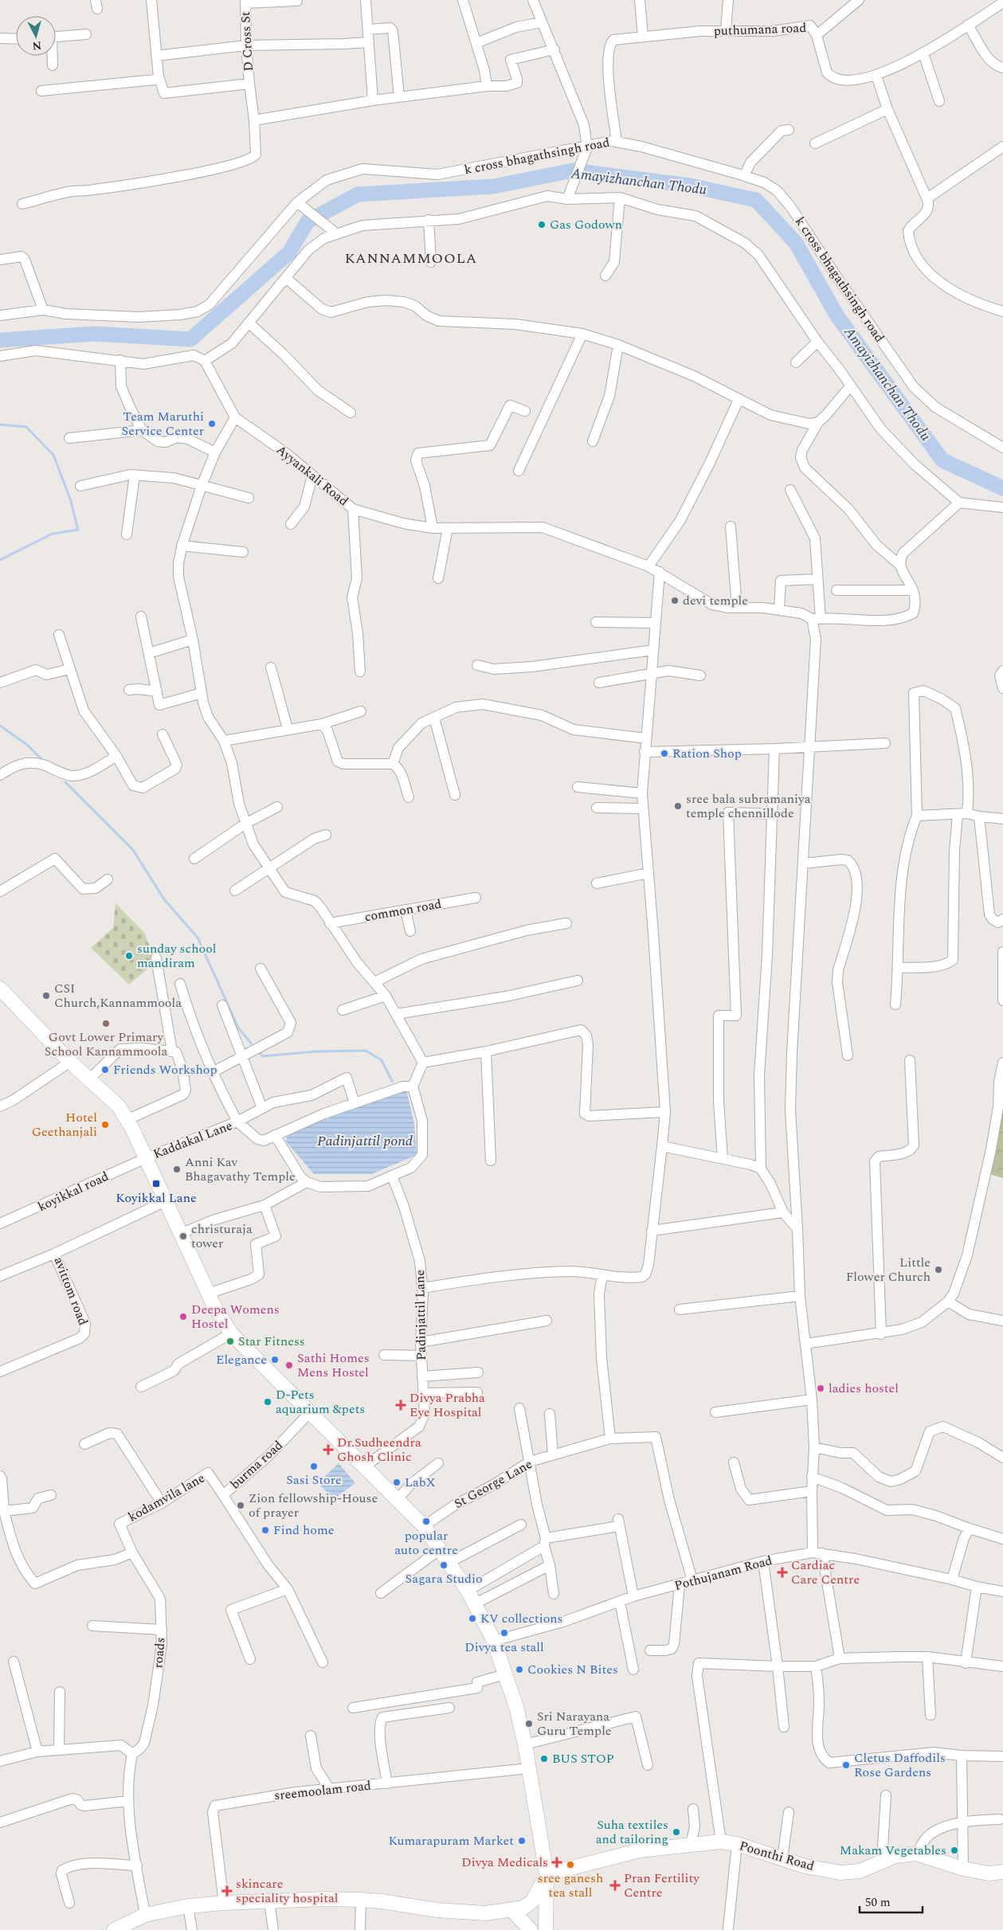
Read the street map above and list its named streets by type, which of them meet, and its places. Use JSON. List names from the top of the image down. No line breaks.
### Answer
{"streets":{"main road":["Poonthi Road"],"street":["puthumana road","D Cross St","k cross bhagathsingh road","Ayyankali Road","common road","Kaddakal Lane","koyikkal road","avittom road","Padinjattil Lane","burma road","St George Lane","kodamvila lane","Pothujanam Road","roads","sreemoolam road"]},"crossings":[["puthumana road","k cross bhagathsingh road"],["Kaddakal Lane","koyikkal road"],["burma road","kodamvila lane"],["St George Lane","Pothujanam Road"],["kodamvila lane","roads"]],"districts":["KANNAMMOOLA"],"water":["Amayizhanchan Thodu","Padinjattil pond"],"places":{"other":["Gas Godown","Team Maruthi Service Center","devi temple","Ration Shop","sree bala subramaniya temple chennillode","sunday school mandiram","CSI Church,Kannammoola","Govt Lower Primary School Kannammoola","Friends Workshop","Hotel Geethanjali","Anni Kav Bhagavathy Temple","christuraja tower","Little Flower Church","Deepa Womens Hostel","Star Fitness","Elegance","Sathi Homes Mens Hostel","ladies hostel","D-Pets aquarium &pets","Sasi Store","LabX","Zion fellowship-House of prayer","popular auto centre","Find home","Sagara Studio","KV collections","Divya tea stall","Cookies N Bites","Sri Narayana Guru Temple","BUS STOP","Cletus Daffodils Rose Gardens","Suha textiles and tailoring","Kumarapuram Market","Makam Vegetables","sree ganesh tea stall"],"transit":["Koyikkal Lane"],"health":["Divya Prabha Eye Hospital","Dr.Sudheendra Ghosh Clinic","Cardiac Care Centre","Divya Medicals","Pran Fertility Centre","skincare speciality hospital"]},"scale_bar":"50 m","north":"bottom"}
